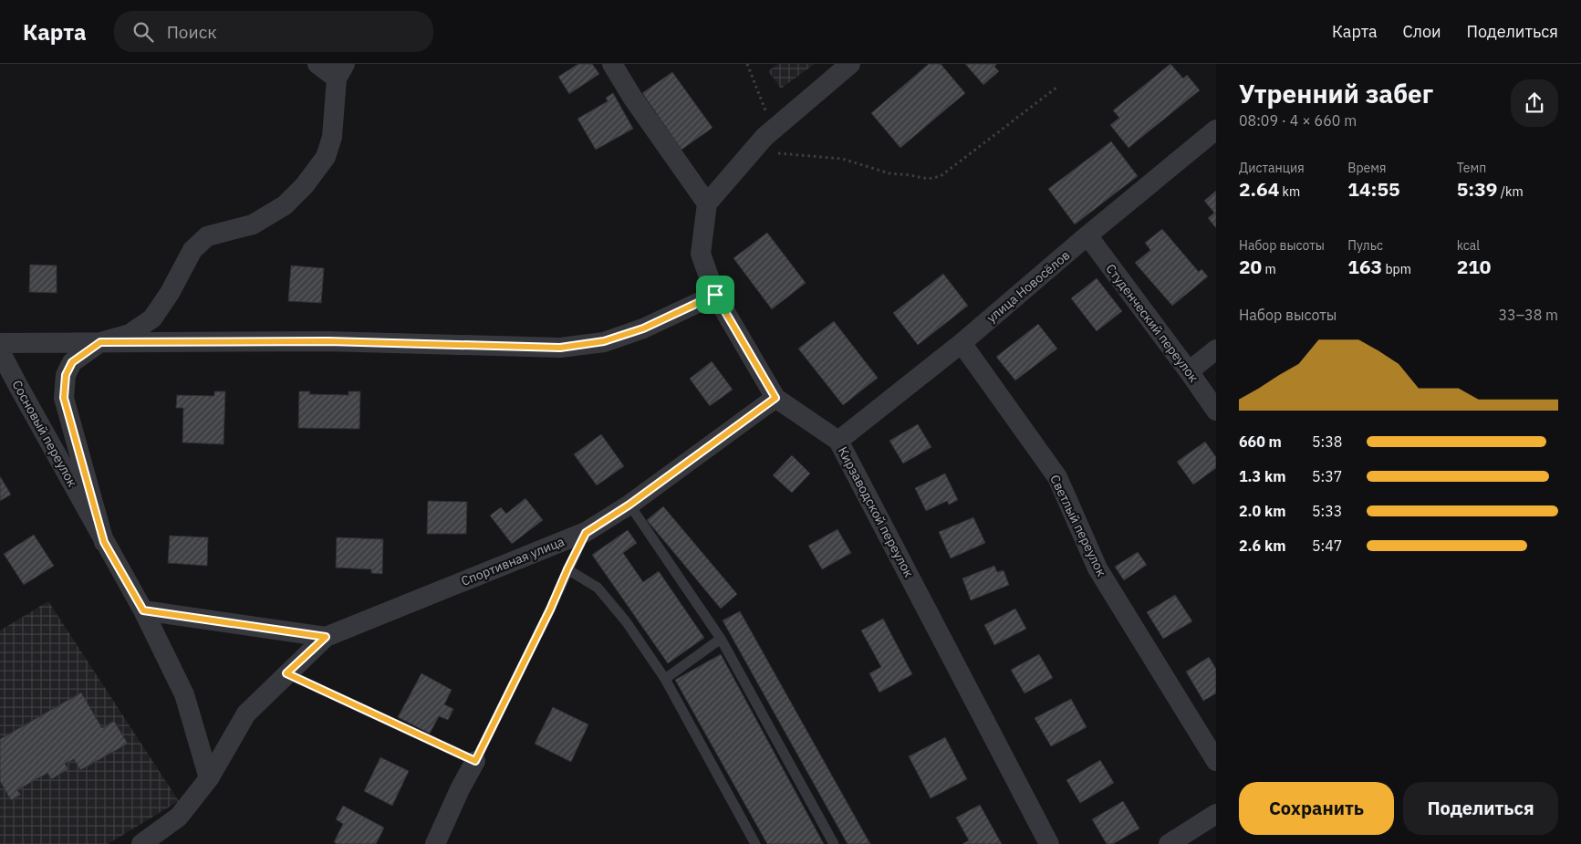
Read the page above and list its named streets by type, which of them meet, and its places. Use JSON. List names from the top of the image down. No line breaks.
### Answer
{"streets":{"street":["улица Новосёлов","Студенческий переулок","Сосновый переулок","Кирзаводской переулок","Светлый переулок","Спортивная улица"]},"crossings":[["улица Новосёлов","Студенческий переулок"],["улица Новосёлов","Кирзаводской переулок"],["улица Новосёлов","Светлый переулок"],["Кирзаводской переулок","Спортивная улица"]],"page":{"header":"Карта","search":"Поиск","nav":["Карта","Слои","Поделиться"],"heading":["Утренний забег","08:09 · 4 × 660 m"],"stats":[["Дистанция","2.64 km"],["Время","14:55"],["Темп","5:39 /km"],["Набор высоты","20 m"],["Пульс","163 bpm"],["kcal","210"]],"chart":["Набор высоты","33–38 m"],"list":[{"name":"660 m","note":"5:38"},{"name":"1.3 km","note":"5:37"},{"name":"2.0 km","note":"5:33"},{"name":"2.6 km","note":"5:47"}],"buttons":["Сохранить","Поделиться"]}}
